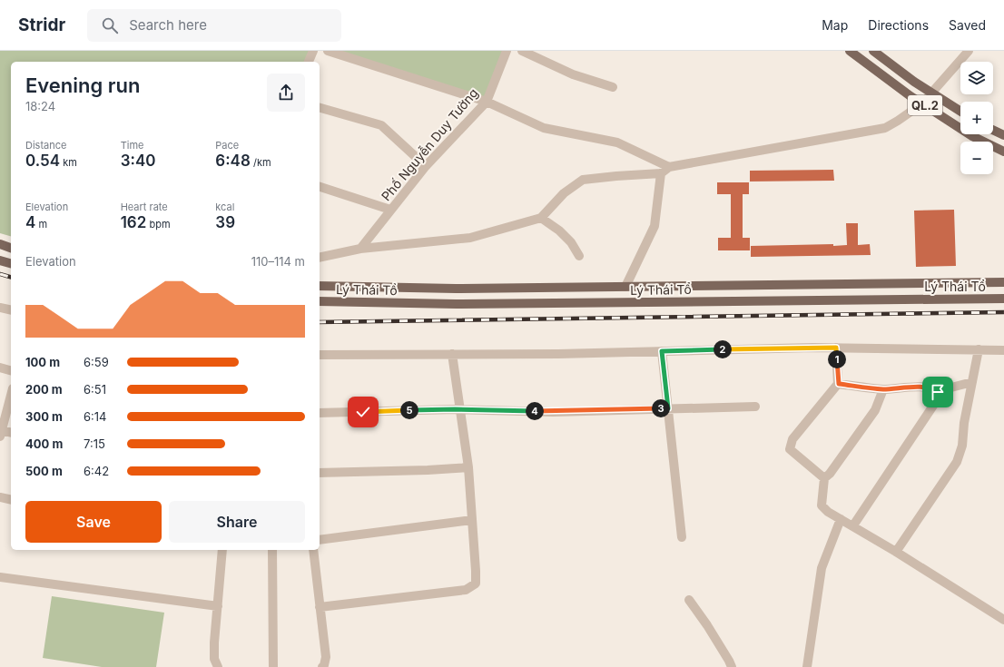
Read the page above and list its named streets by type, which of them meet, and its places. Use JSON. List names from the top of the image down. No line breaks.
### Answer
{"streets":{"main road":["QL.2","Lý Thái Tổ"],"street":["Phố Nguyễn Duy Tường"]},"page":{"header":"Stridr","search":"Search here","nav":["Map","Directions","Saved"],"map_buttons":["+","−"],"heading":["Evening run","18:24"],"stats":[["Distance","0.54 km"],["Time","3:40"],["Pace","6:48 /km"],["Elevation","4 m"],["Heart rate","162 bpm"],["kcal","39"]],"chart":["Elevation","110–114 m"],"pins":["2","1","3","5","4"],"list":[{"name":"100 m","note":"6:59"},{"name":"200 m","note":"6:51"},{"name":"300 m","note":"6:14"},{"name":"400 m","note":"7:15"},{"name":"500 m","note":"6:42"}],"buttons":["Save","Share"]}}
